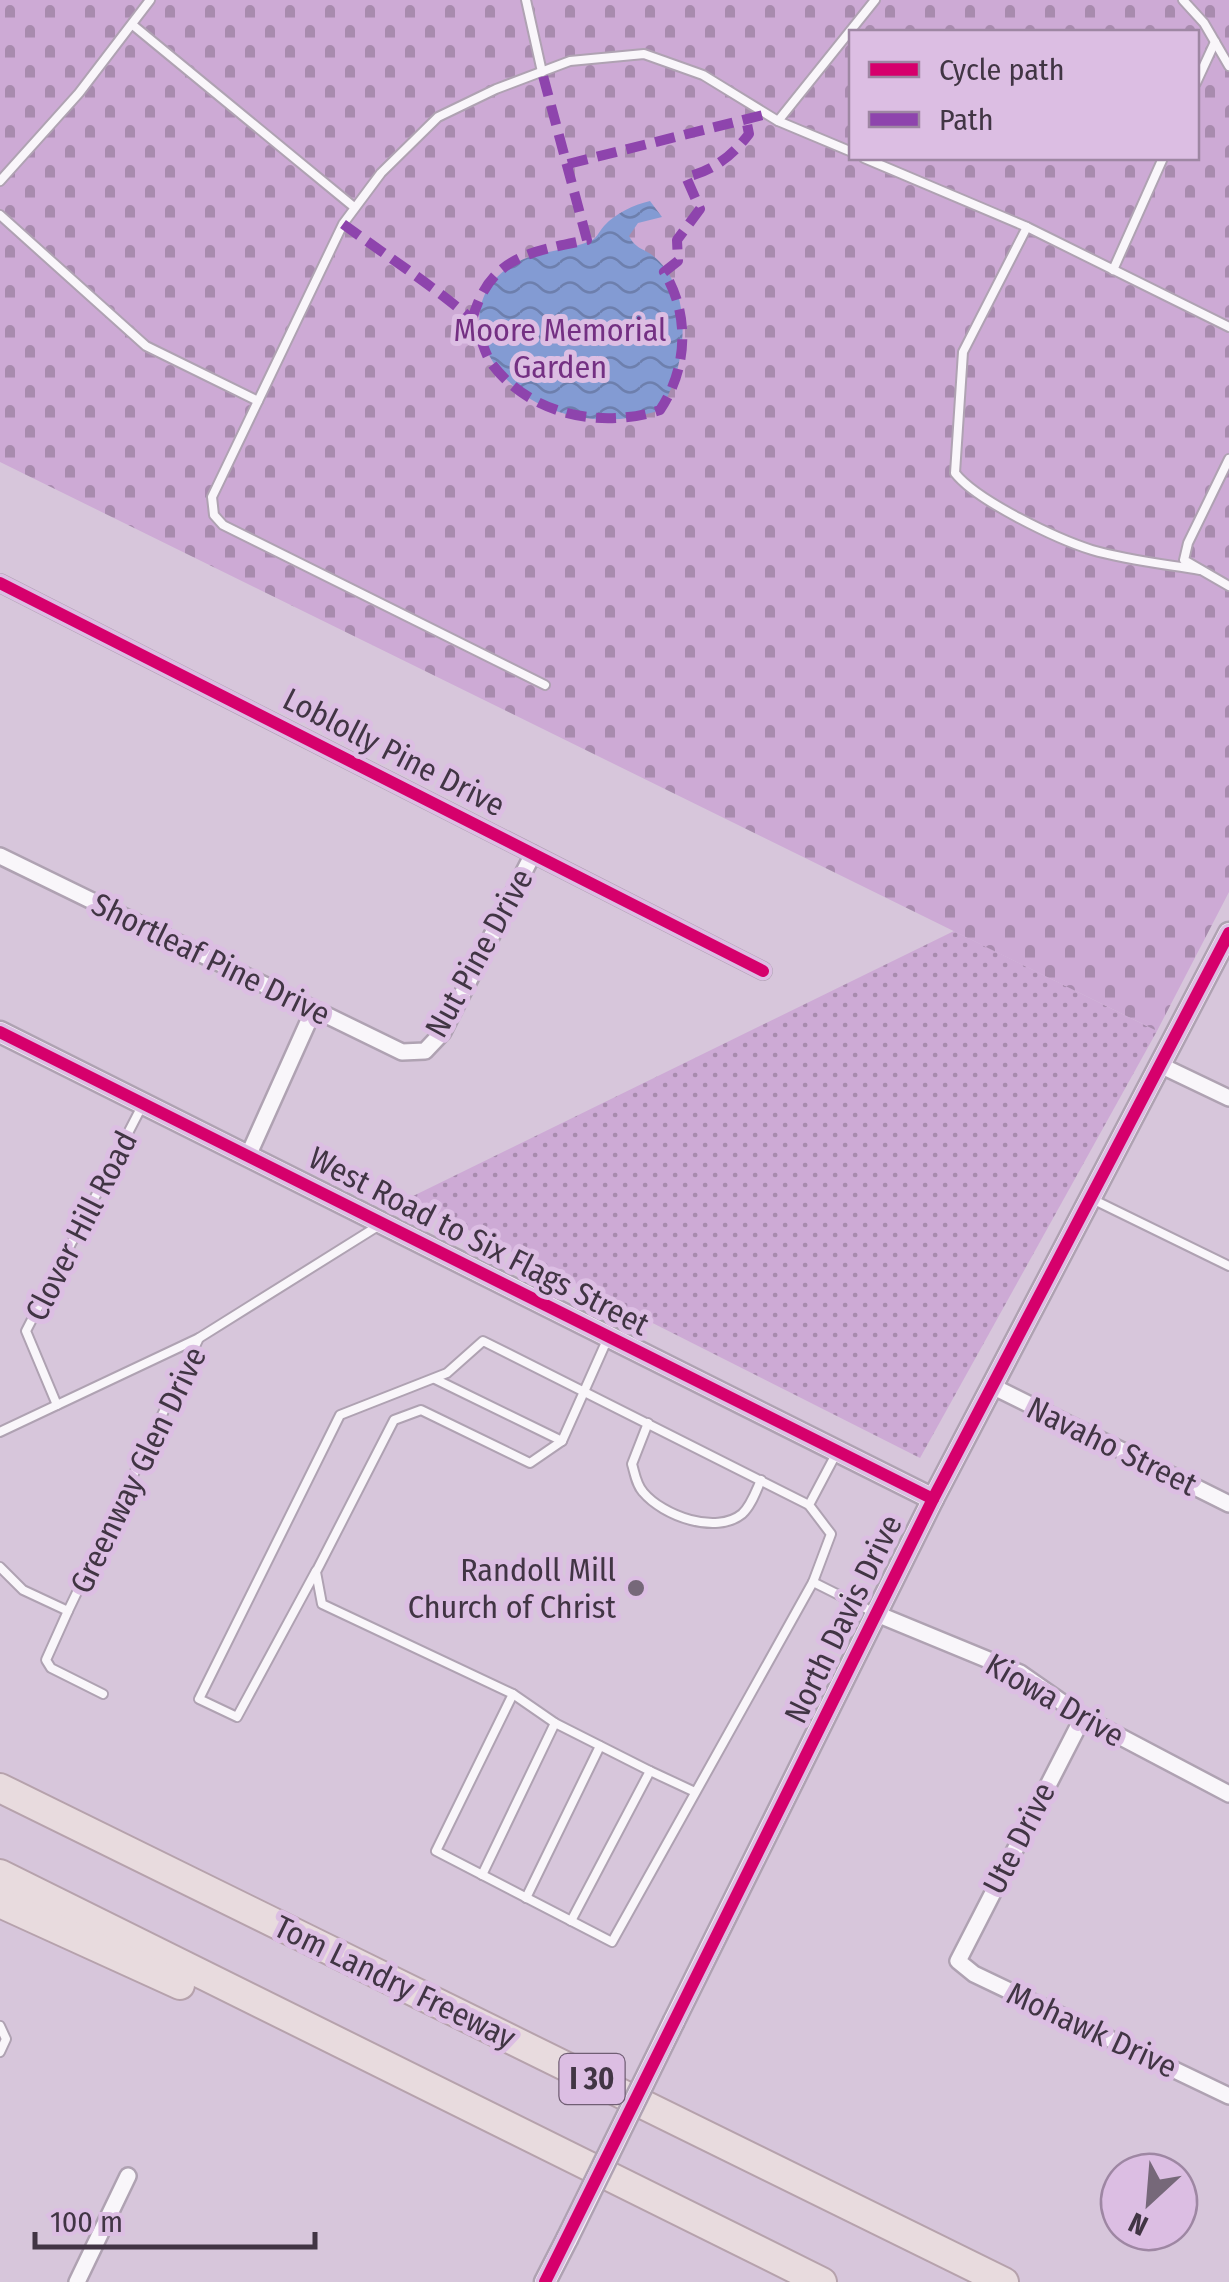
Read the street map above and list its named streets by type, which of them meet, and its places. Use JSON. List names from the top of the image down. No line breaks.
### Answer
{"streets":{"highway":["Tom Landry Freeway","I 30"],"street":["Loblolly Pine Drive","Nut Pine Drive","Shortleaf Pine Drive","West Road to Six Flags Street","Navaho Street","North Davis Drive","Kiowa Drive","Ute Drive","Mohawk Drive"],"lane":["Clover Hill Road","Greenway Glen Drive"]},"crossings":[["Loblolly Pine Drive","Nut Pine Drive"],["Nut Pine Drive","Shortleaf Pine Drive"],["Clover Hill Road","West Road to Six Flags Street"],["West Road to Six Flags Street","Greenway Glen Drive"],["West Road to Six Flags Street","North Davis Drive"],["Navaho Street","North Davis Drive"],["North Davis Drive","Kiowa Drive"],["Kiowa Drive","Ute Drive"],["Ute Drive","Mohawk Drive"]],"parks":["Moore Memorial Garden"],"places":["Randoll Mill Church of Christ"],"legend":["Cycle path","Path"],"scale_bar":"100 m","north":"bottom left"}
